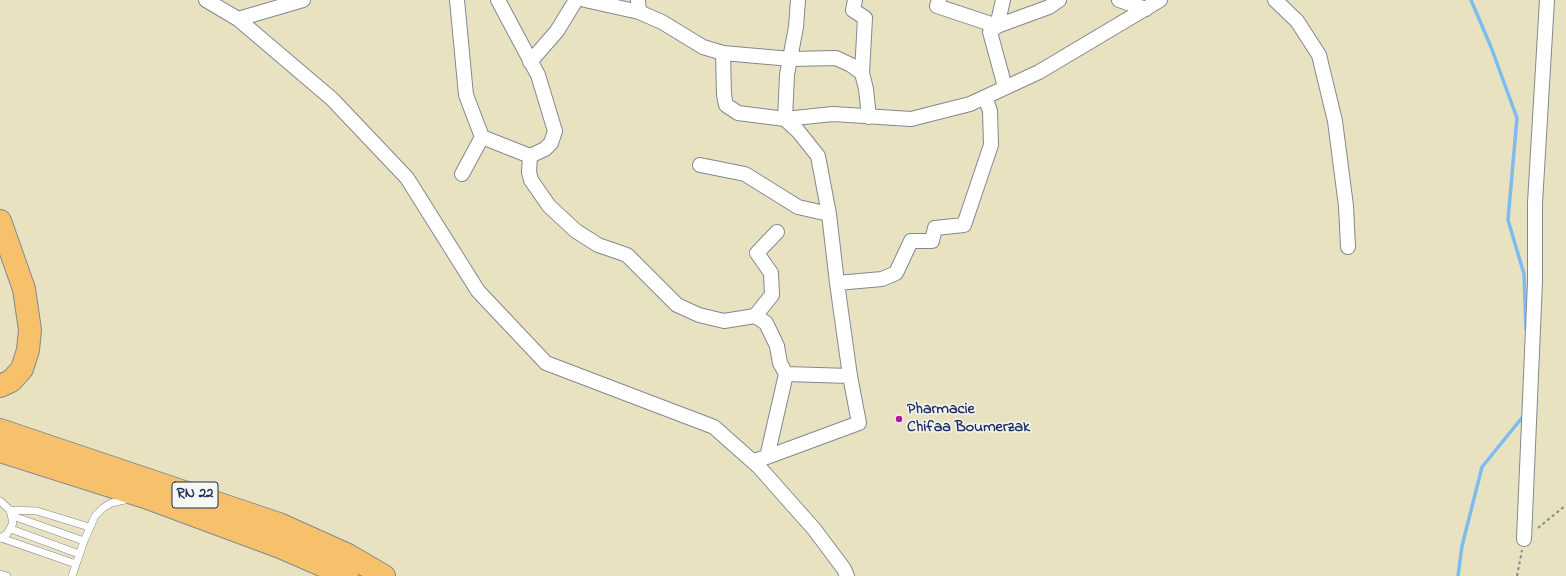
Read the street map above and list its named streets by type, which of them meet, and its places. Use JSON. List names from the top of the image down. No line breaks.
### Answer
{"streets":{"highway":["RN 22"]},"places":["Pharmacie Chifaa Boumerzak"]}
